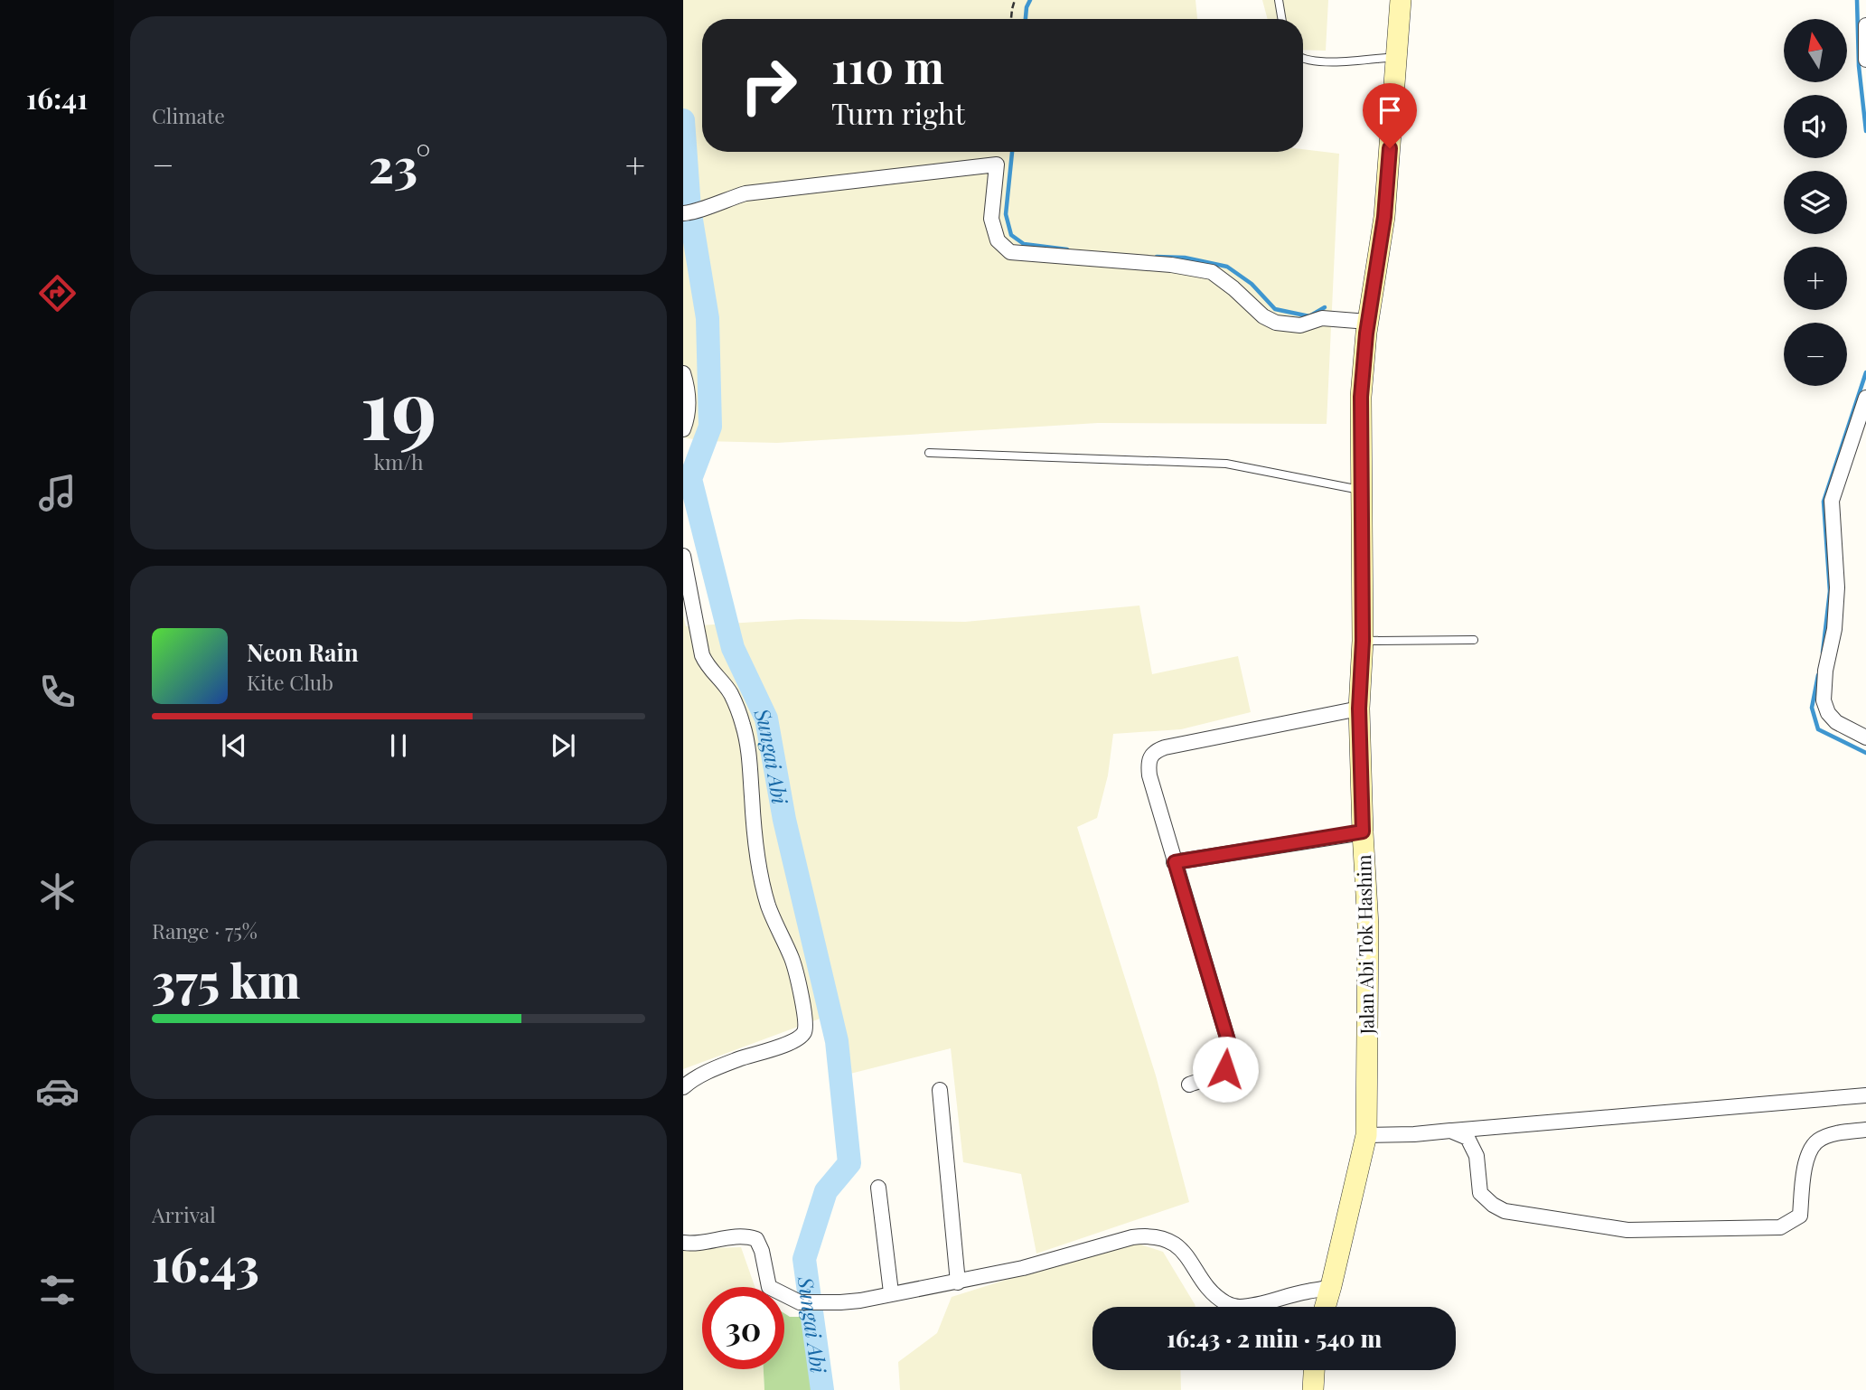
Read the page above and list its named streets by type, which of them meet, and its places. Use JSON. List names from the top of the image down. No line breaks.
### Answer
{"streets":{"main road":["Jalan Abi Tok Hashim"]},"water":["Sungai Abi"],"north":"top","page":{"tabs":"16:41","tile":["Climate",["19","km/h"],["Range · 75%","375 km"],["Arrival","16:43"]],"map_buttons":["+","−"],"turn":["110 m","Turn right"],"heat":["−","23°","+"],"song":["Neon Rain","Kite Club"],"limit":"30","trip":"16:43 · 2 min · 540 m"}}
